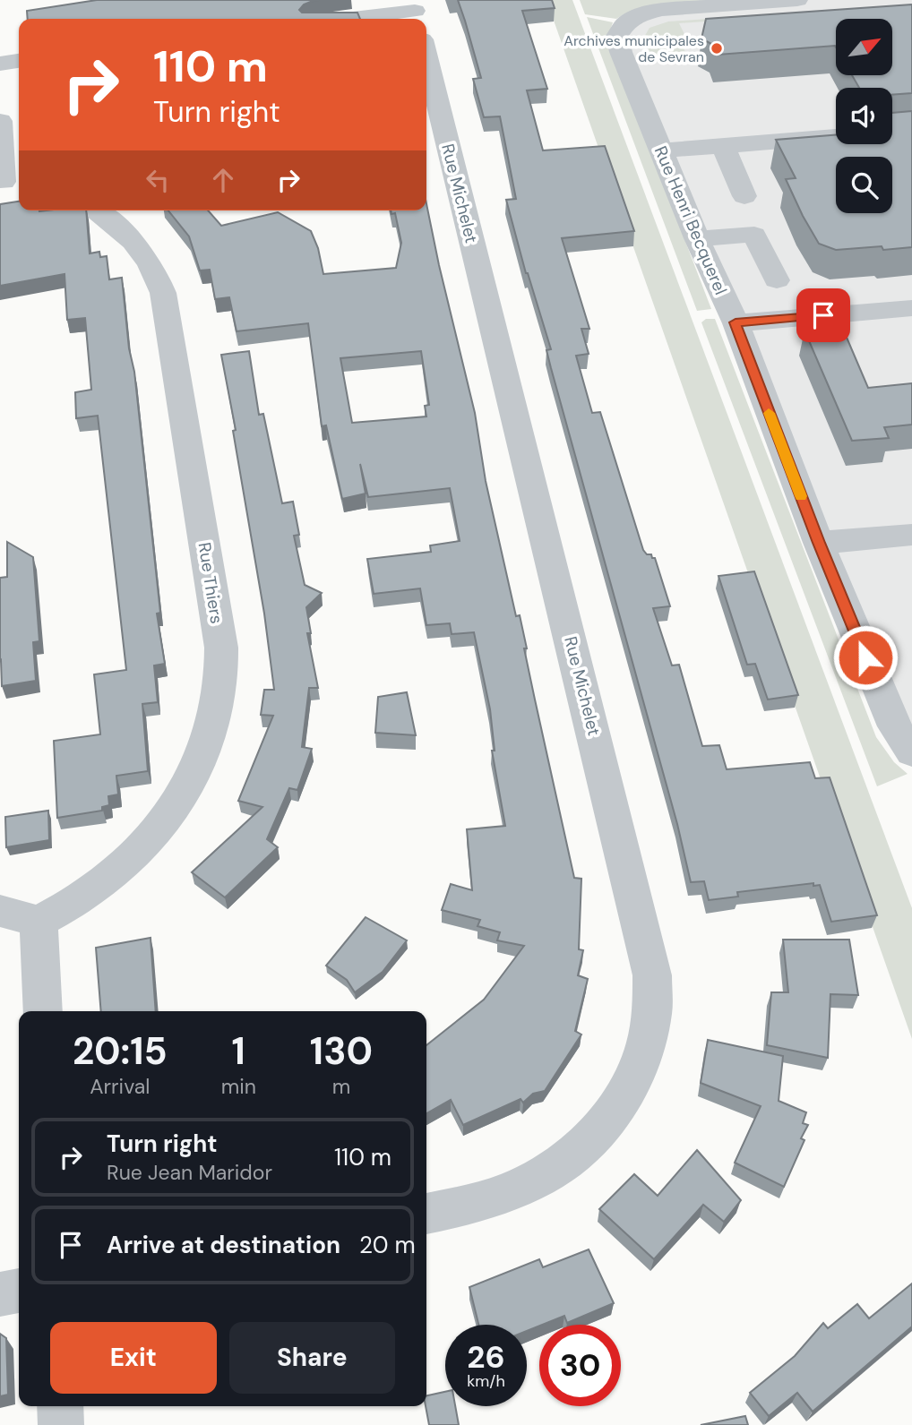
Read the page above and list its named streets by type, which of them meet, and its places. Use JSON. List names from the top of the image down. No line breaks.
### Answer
{"streets":{"street":["Rue Michelet","Rue Henri Becquerel","Rue Thiers"]},"places":["Archives municipales de Sevran"],"north":"top right","page":{"turn":["110 m","Turn right"],"eta":["20:15","Arrival","1","min","130","m"],"list":[{"name":"Turn right","note":"Rue Jean Maridor","value":"110 m"},{"name":"Arrive at destination","value":"20 m"}],"buttons":["Exit","Share"],"speed":"26 km/h","limit":"30"}}
